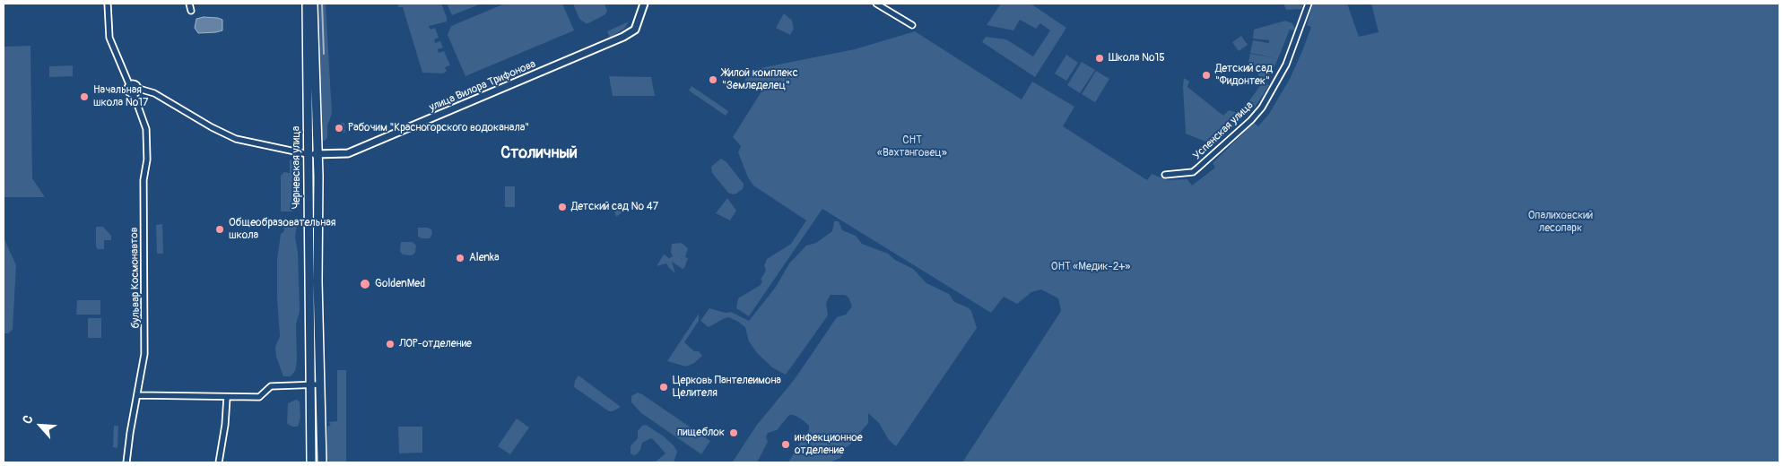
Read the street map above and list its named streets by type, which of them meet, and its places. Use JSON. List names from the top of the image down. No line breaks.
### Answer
{"streets":{"main road":["Черневская улица"],"street":["улица Вилора Трифонова","Успенская улица","бульвар Космонавтов"]},"crossings":[["улица Вилора Трифонова","Черневская улица"]],"districts":["Столичный"],"parks":["СНТ «Вахтанговец»","Опалиховский лесопарк","ОНТ «Медик-2+»"],"places":["Школа №15","Детский сад \"Фидонтек\"","Жилой комплекс \"Земледелец\"","Начальная школа №17","Рабочим \"Красногорского водоканала\"","Детский сад № 47","Общеобразовательная школа","Alenka","GoldenMed","ЛОР-отделение","Церковь Пантелеимона Целителя","пищеблок","инфекционное отделение"],"north":"top left"}
